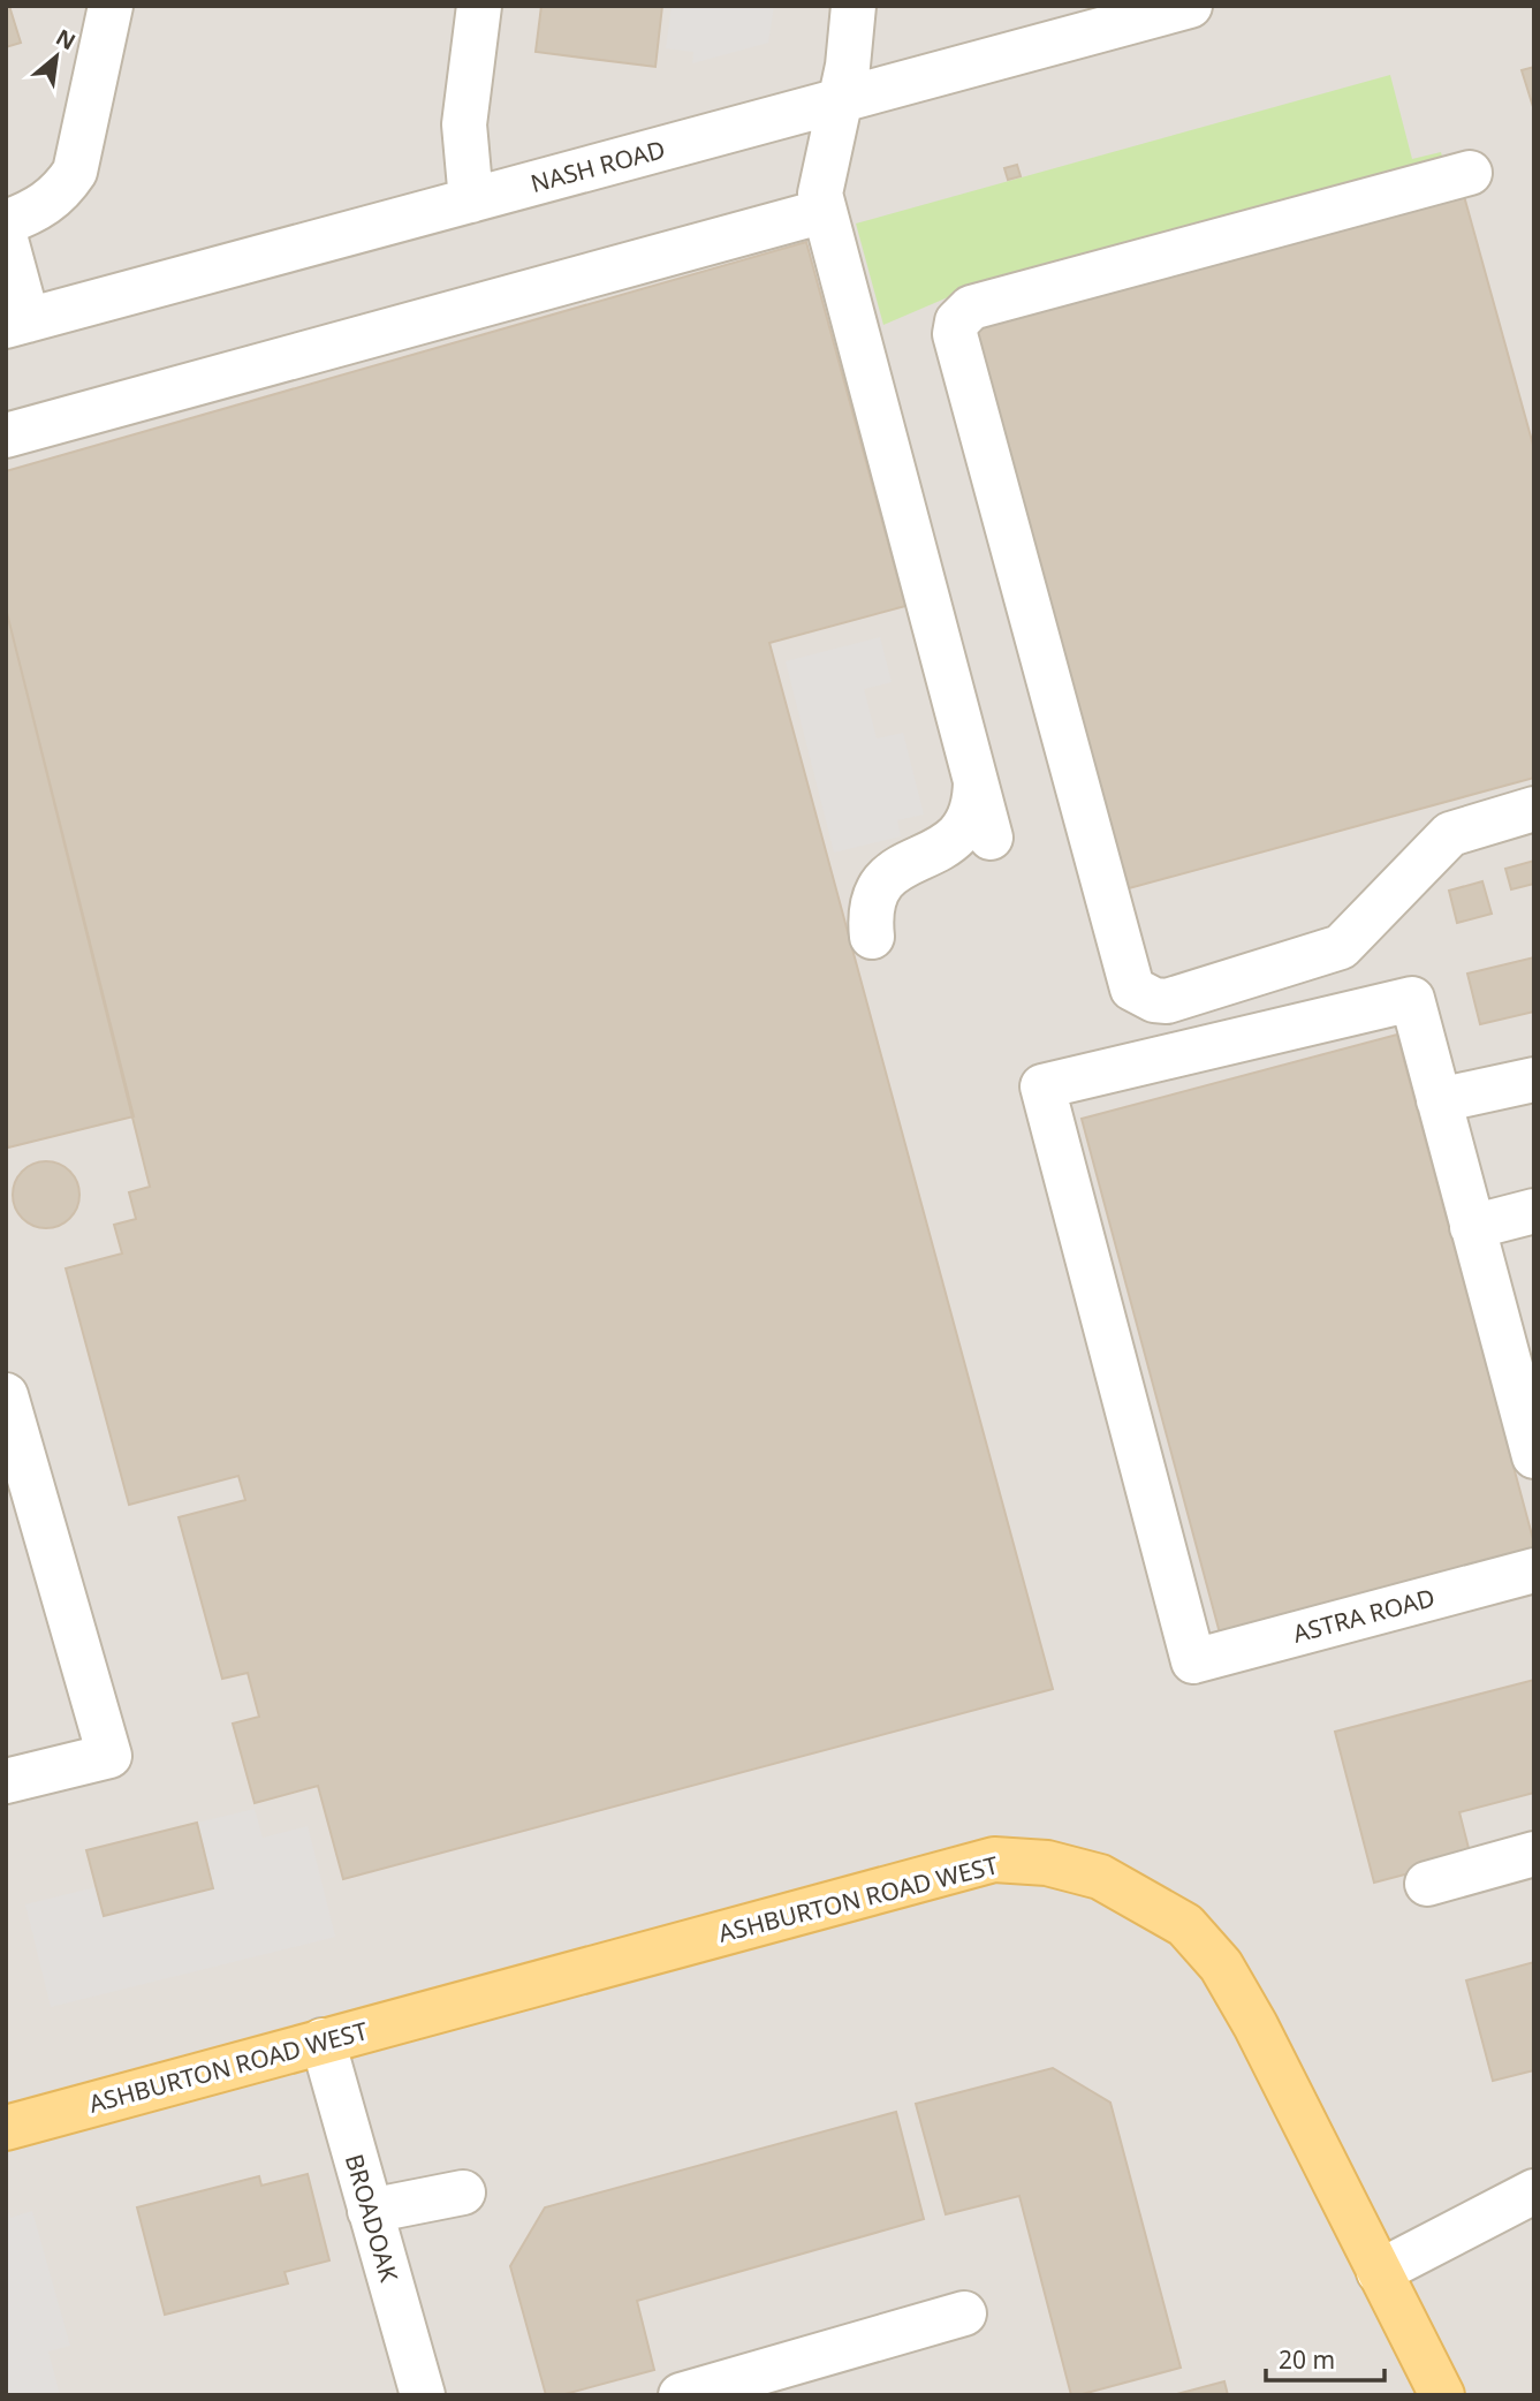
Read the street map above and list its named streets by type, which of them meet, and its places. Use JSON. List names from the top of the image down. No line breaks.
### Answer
{"streets":{"main road":["ASHBURTON ROAD WEST"],"street":["NASH ROAD","ASTRA ROAD","BROADOAK"]},"crossings":[["ASHBURTON ROAD WEST","BROADOAK"]],"scale_bar":"20 m","north":"top right"}
